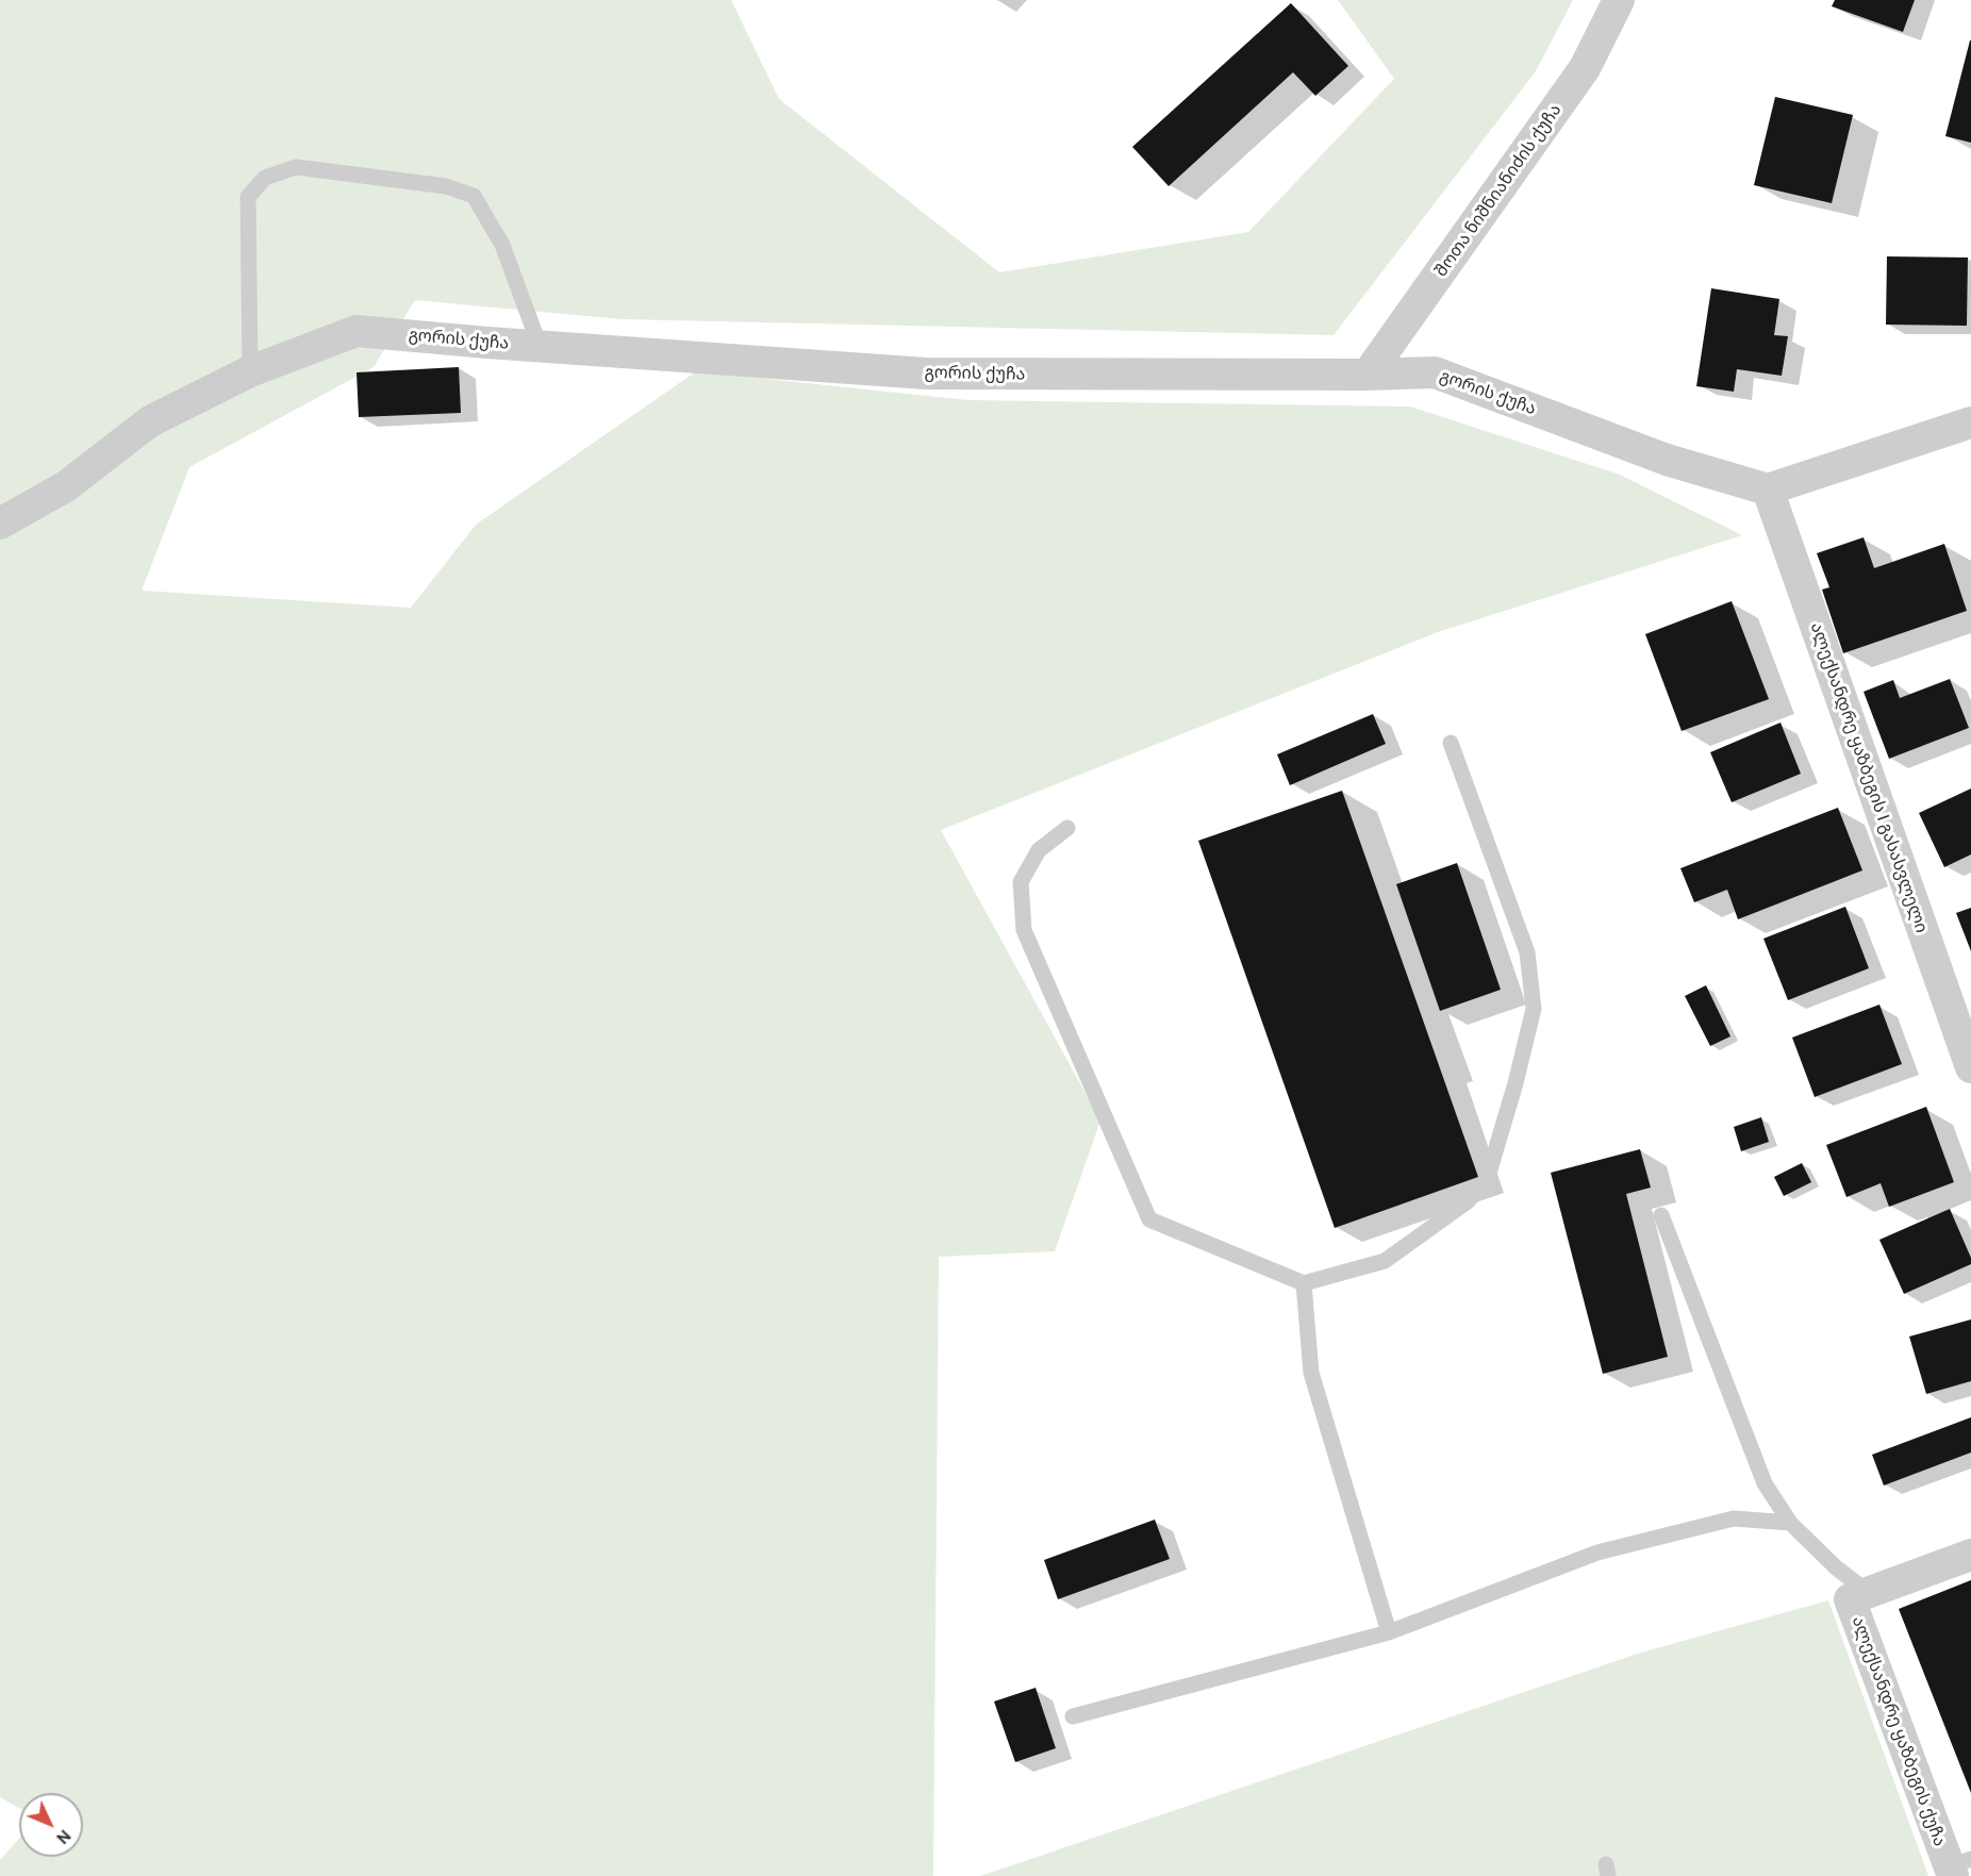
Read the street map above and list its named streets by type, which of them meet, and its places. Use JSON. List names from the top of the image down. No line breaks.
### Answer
{"streets":{"street":["შოთა ნიშნიანიძის ქუჩა","გორის ქუჩა","ალექსანდრე ყაზბეგის I გასასვლელი","ალექსანდრე ყაზბეგის ქუჩა"]},"crossings":[["შოთა ნიშნიანიძის ქუჩა","გორის ქუჩა"],["გორის ქუჩა","ალექსანდრე ყაზბეგის I გასასვლელი"]],"north":"bottom right"}
